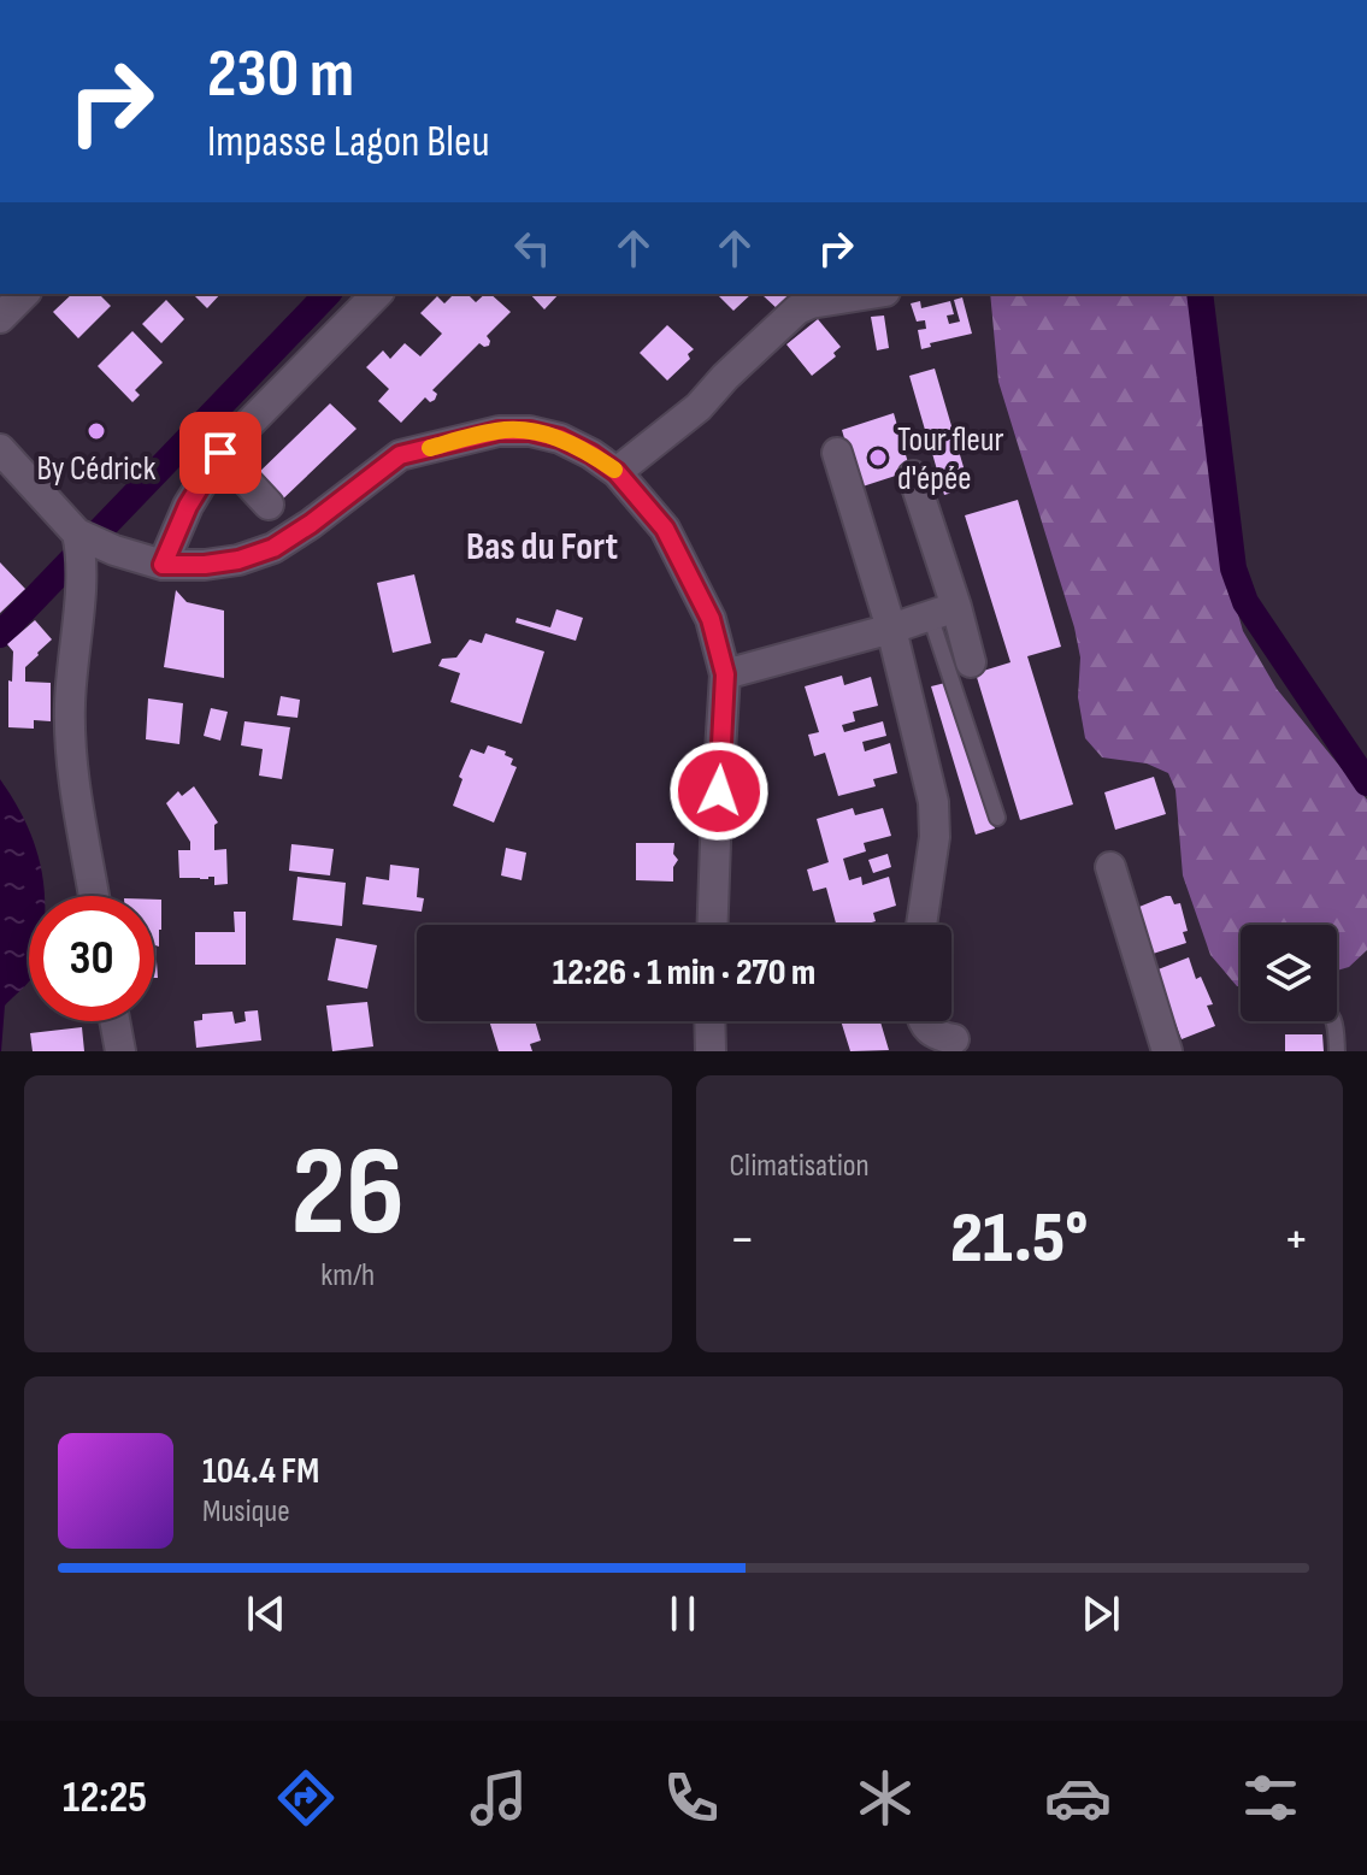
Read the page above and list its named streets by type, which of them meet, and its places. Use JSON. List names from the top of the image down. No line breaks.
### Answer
{"districts":["Bas du Fort"],"places":["By Cédrick","Tour fleur d'épée"],"page":{"turn":["230 m","Impasse Lagon Bleu"],"limit":"30","trip":"12:26 · 1 min · 270 m","tile":[["26","km/h"],"Climatisation"],"heat":["−","21.5°","+"],"song":["104.4 FM","Musique"],"tabs":"12:25"}}
